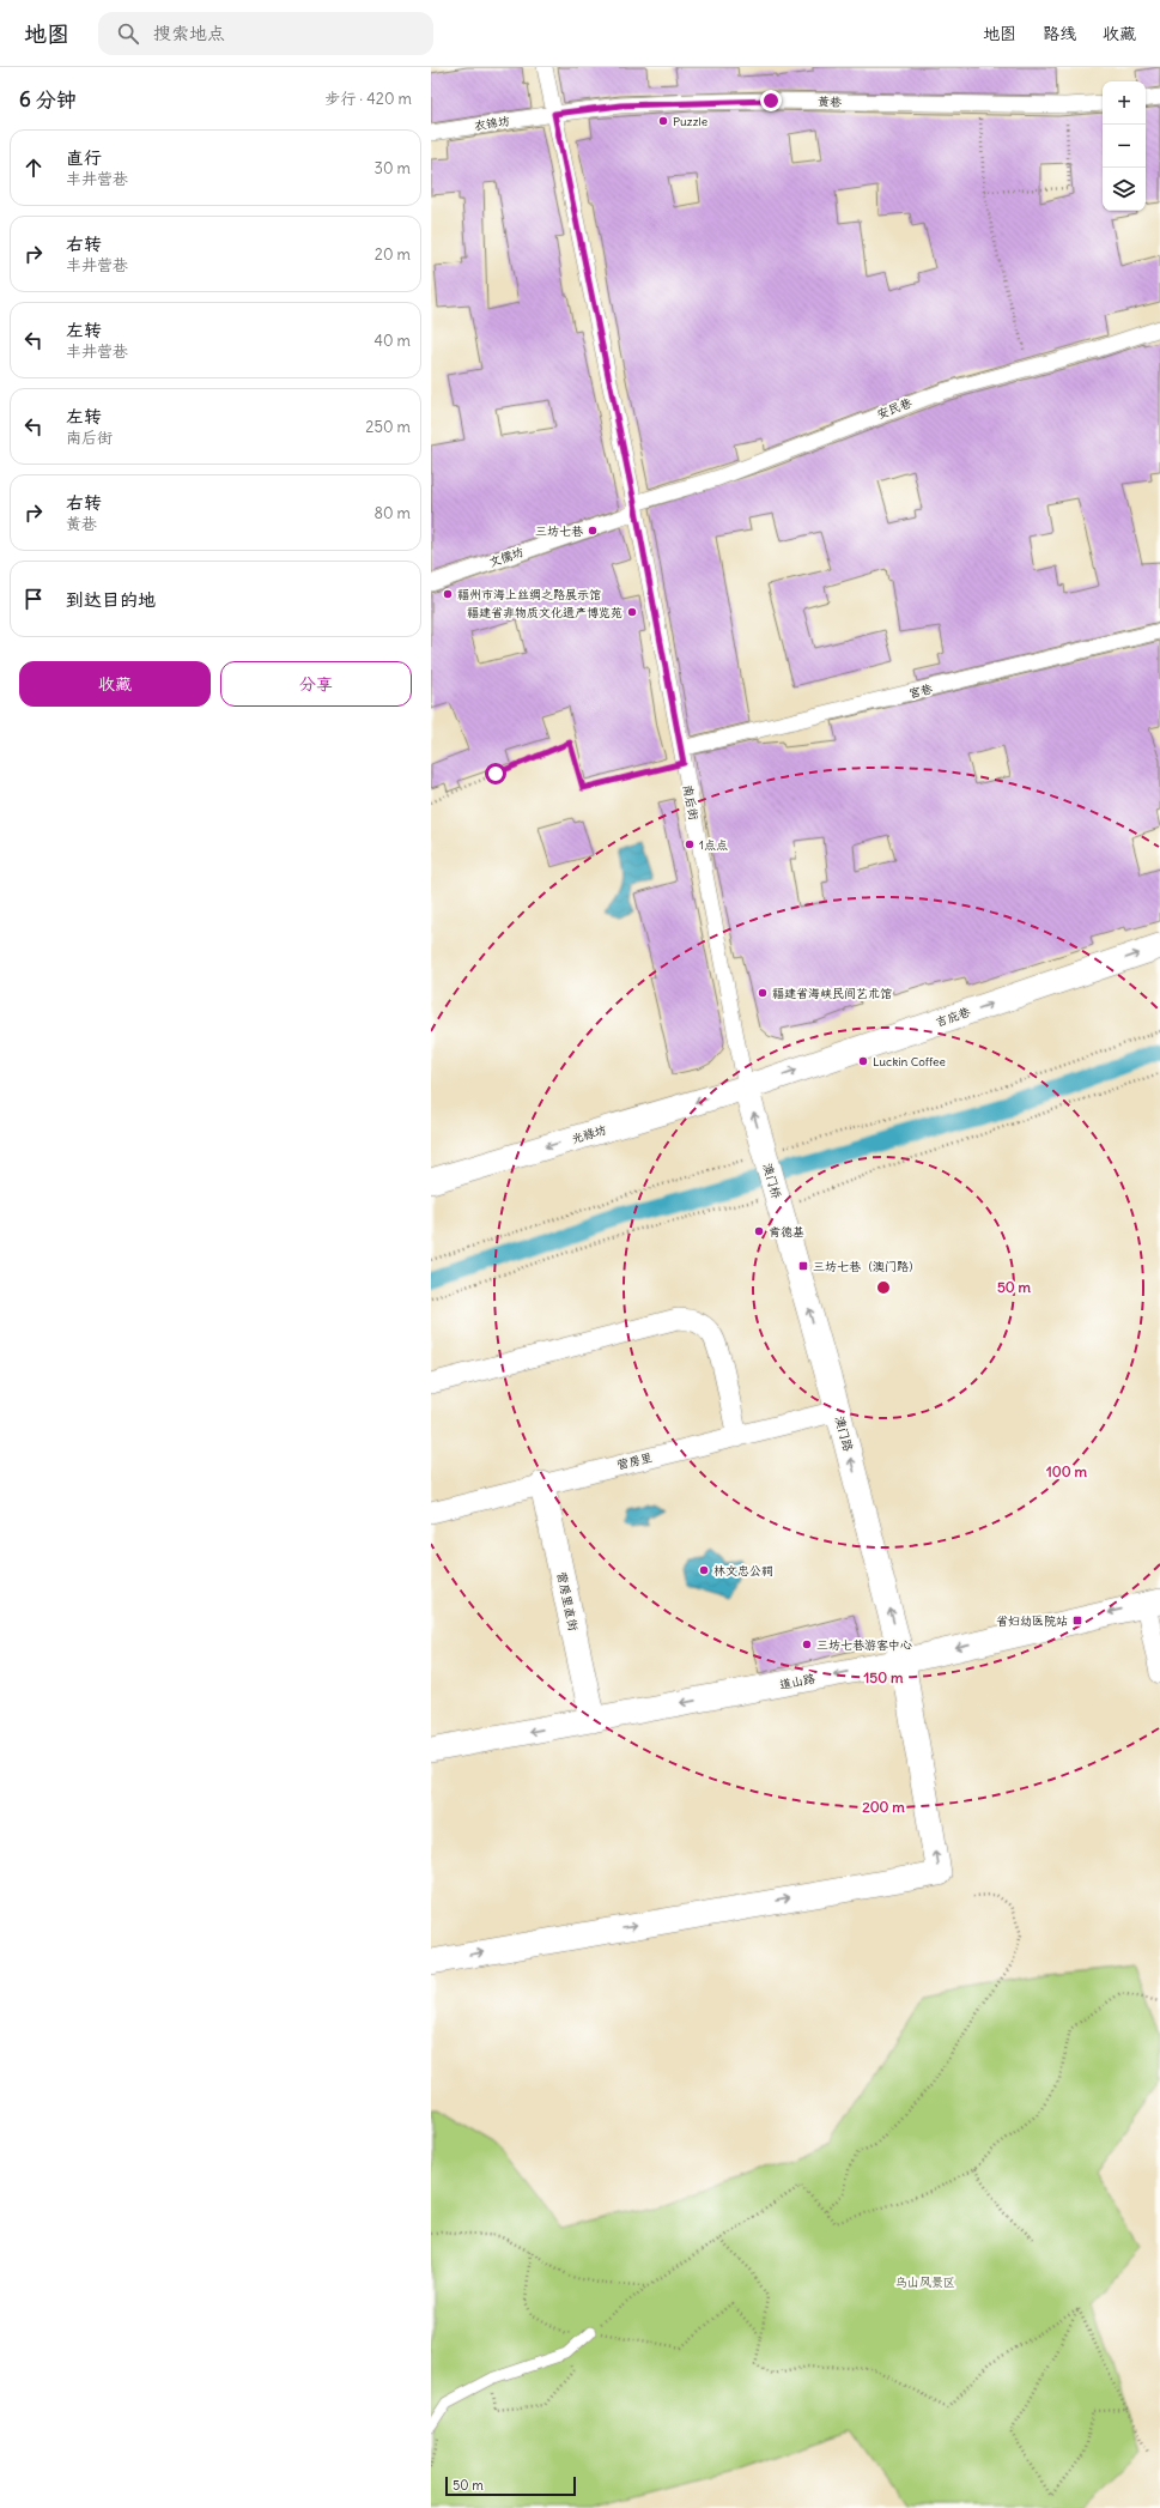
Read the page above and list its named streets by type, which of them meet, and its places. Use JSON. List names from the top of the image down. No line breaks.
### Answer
{"streets":{"street":["黄巷","衣锦坊","安民巷","文儒坊","宫巷","南后街","吉庇巷","光禄坊","澳门桥","澳门路","营房里","营房里直街","道山路"]},"crossings":[["黄巷","衣锦坊"],["黄巷","南后街"],["衣锦坊","南后街"],["安民巷","文儒坊"],["安民巷","南后街"],["文儒坊","南后街"],["宫巷","南后街"],["南后街","吉庇巷"],["南后街","光禄坊"],["吉庇巷","光禄坊"],["澳门桥","澳门路"],["澳门路","营房里"],["澳门路","道山路"],["营房里","营房里直街"],["营房里直街","道山路"]],"one_way":["吉庇巷","光禄坊","道山路"],"parks":["乌山风景区"],"places":{"other":["Puzzle","三坊七巷","福州市海上丝绸之路展示馆","福建省非物质文化遗产博览苑","1点点","福建省海峡民间艺术馆","Luckin Coffee","肯德基","林文忠公祠","三坊七巷游客中心"],"transit":["三坊七巷（澳门路）","省妇幼医院站"]},"scale_bar":"50 m","page":{"header":"地图","search":"搜索地点","nav":["地图","路线","收藏"],"heading":["6 分钟","步行 · 420 m"],"map_buttons":["+","−"],"list":[["直行","丰井营巷","30 m"],["右转","丰井营巷","20 m"],["左转","丰井营巷","40 m"],["左转","南后街","250 m"],["右转","黄巷","80 m"],"到达目的地"],"buttons":["收藏","分享"],"scale":"50 m"},"rings":["50 m","100 m","150 m","200 m"]}
